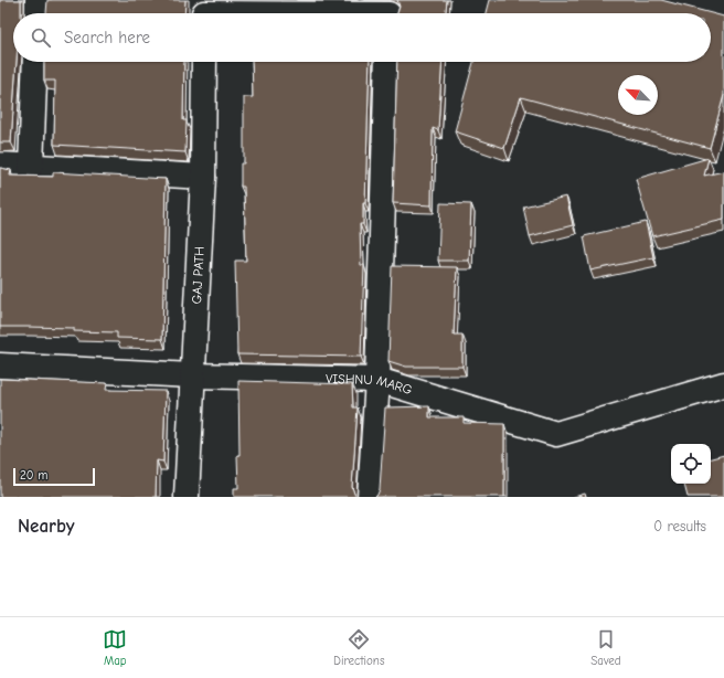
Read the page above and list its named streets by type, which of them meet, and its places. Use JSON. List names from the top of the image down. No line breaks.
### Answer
{"streets":{"street":["GAJ PATH","VISHNU MARG"]},"crossings":[["GAJ PATH","VISHNU MARG"]],"scale_bar":"20 m","north":"top left","page":{"search":"Search here","scale":"20 m","heading":["Nearby","0 results"],"nav":["Map","Directions","Saved"]}}
